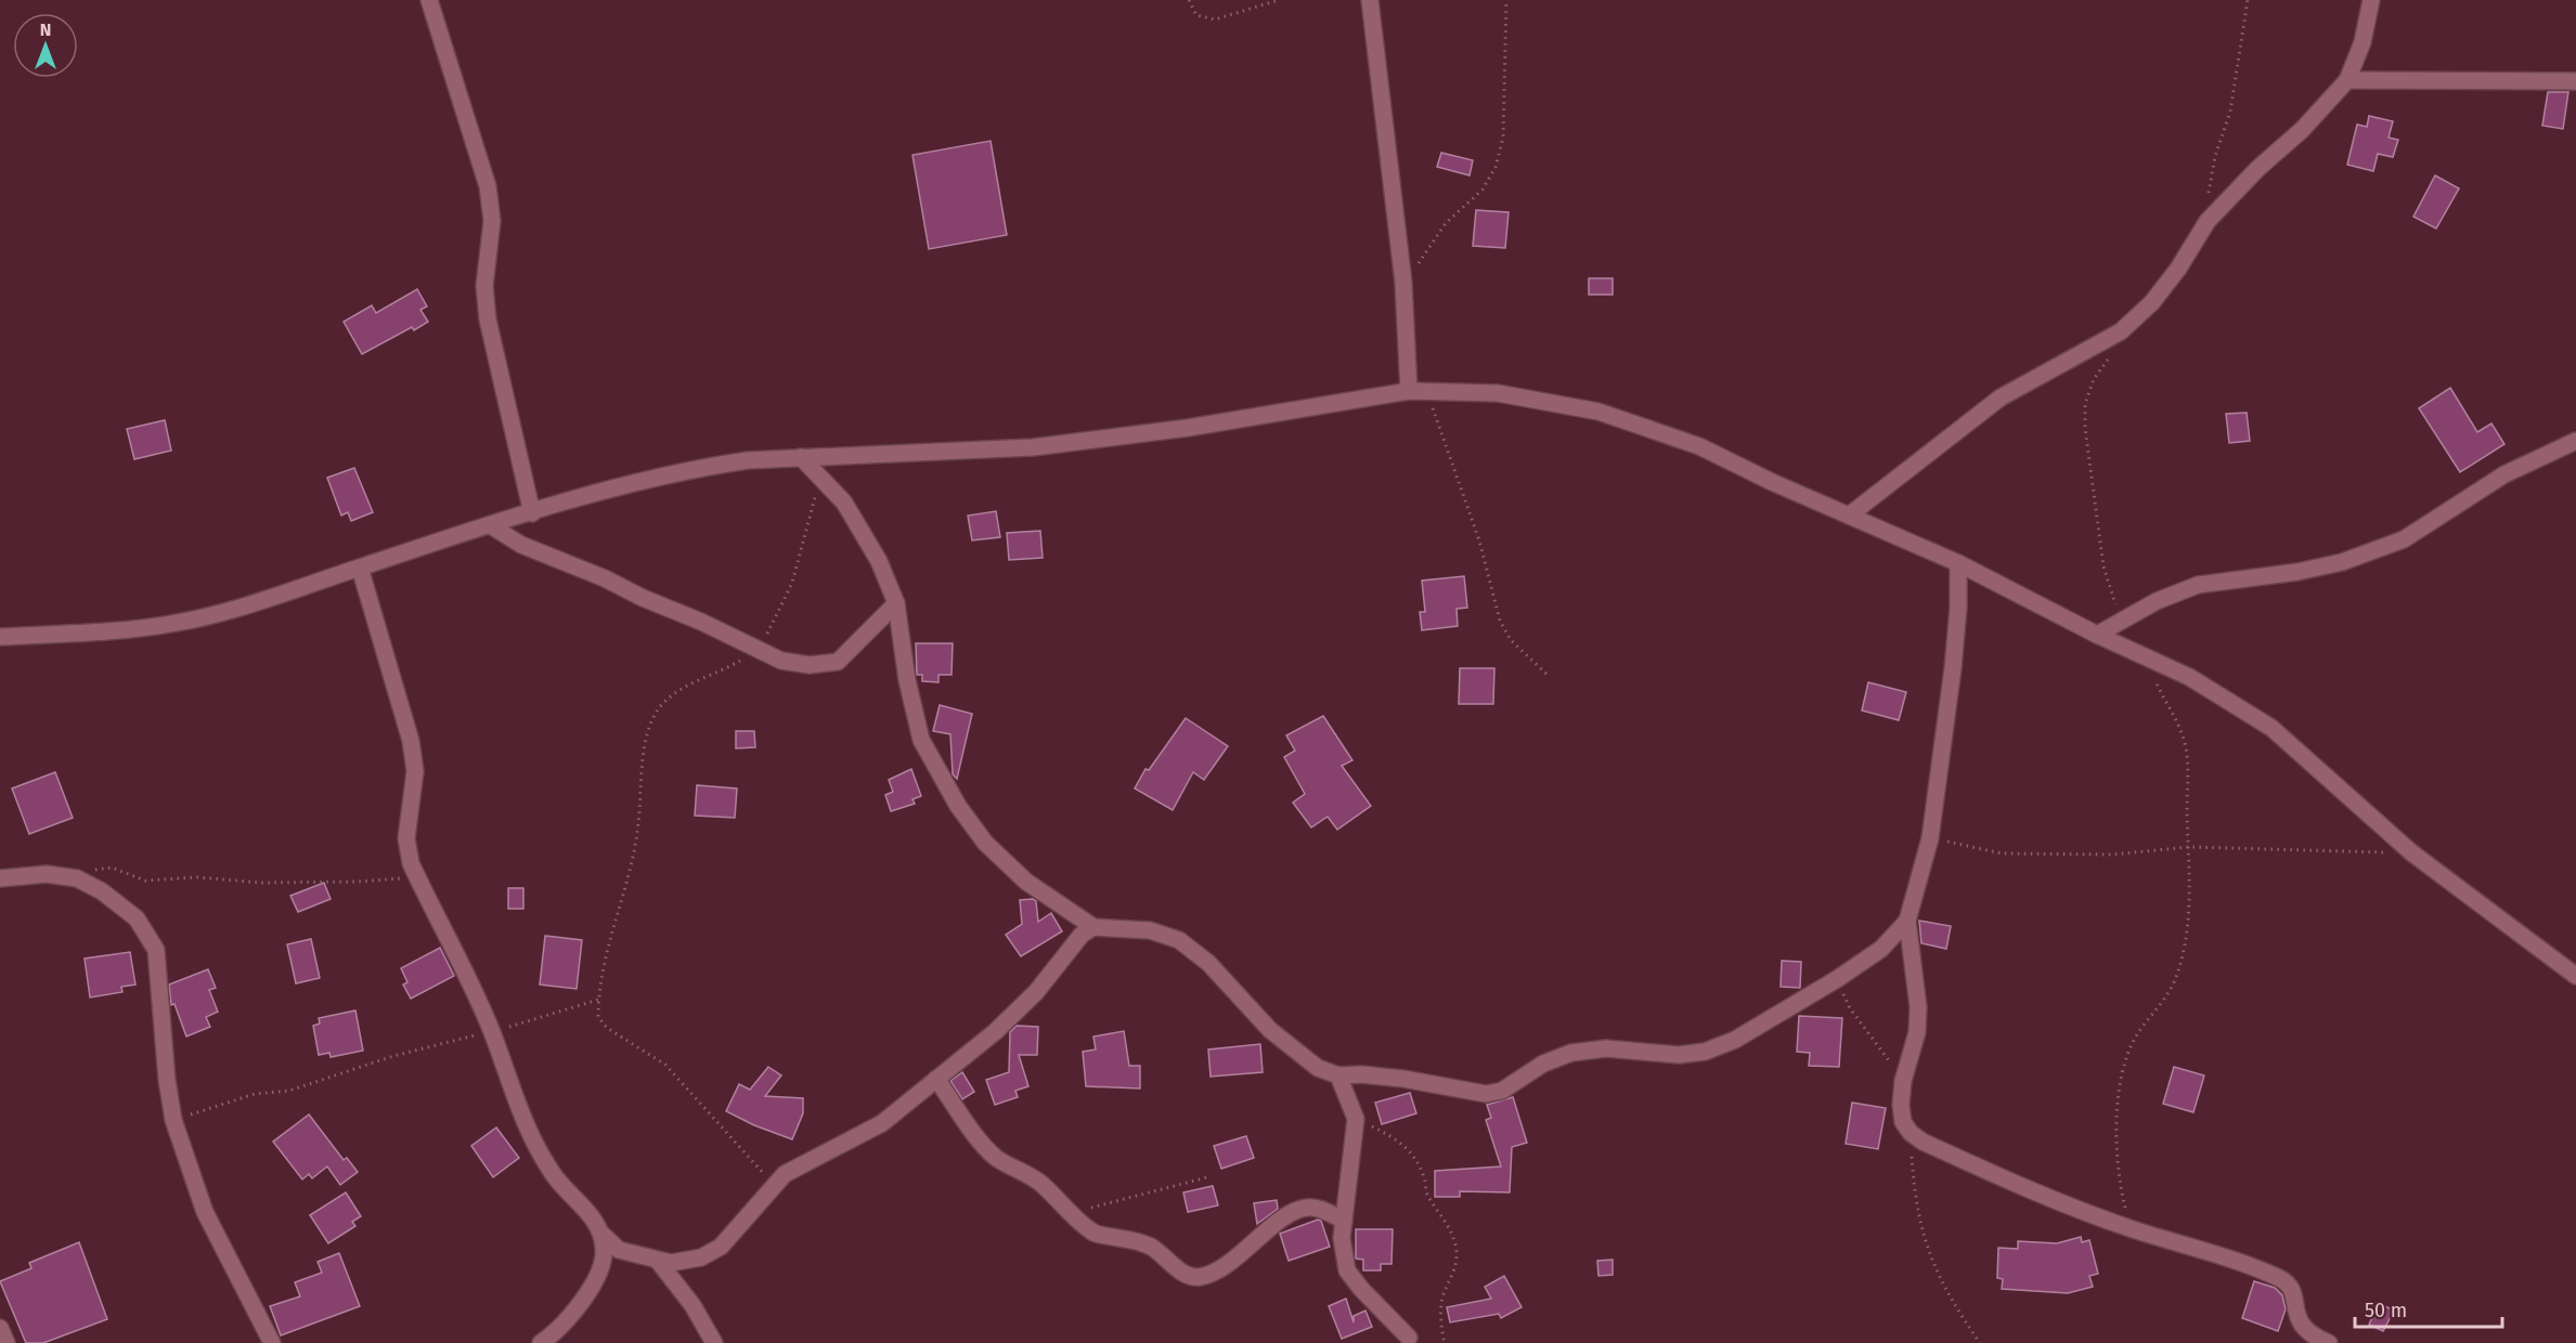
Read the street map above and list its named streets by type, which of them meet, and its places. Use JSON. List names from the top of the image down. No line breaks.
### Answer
{"scale_bar":"50 m","north":"top"}
